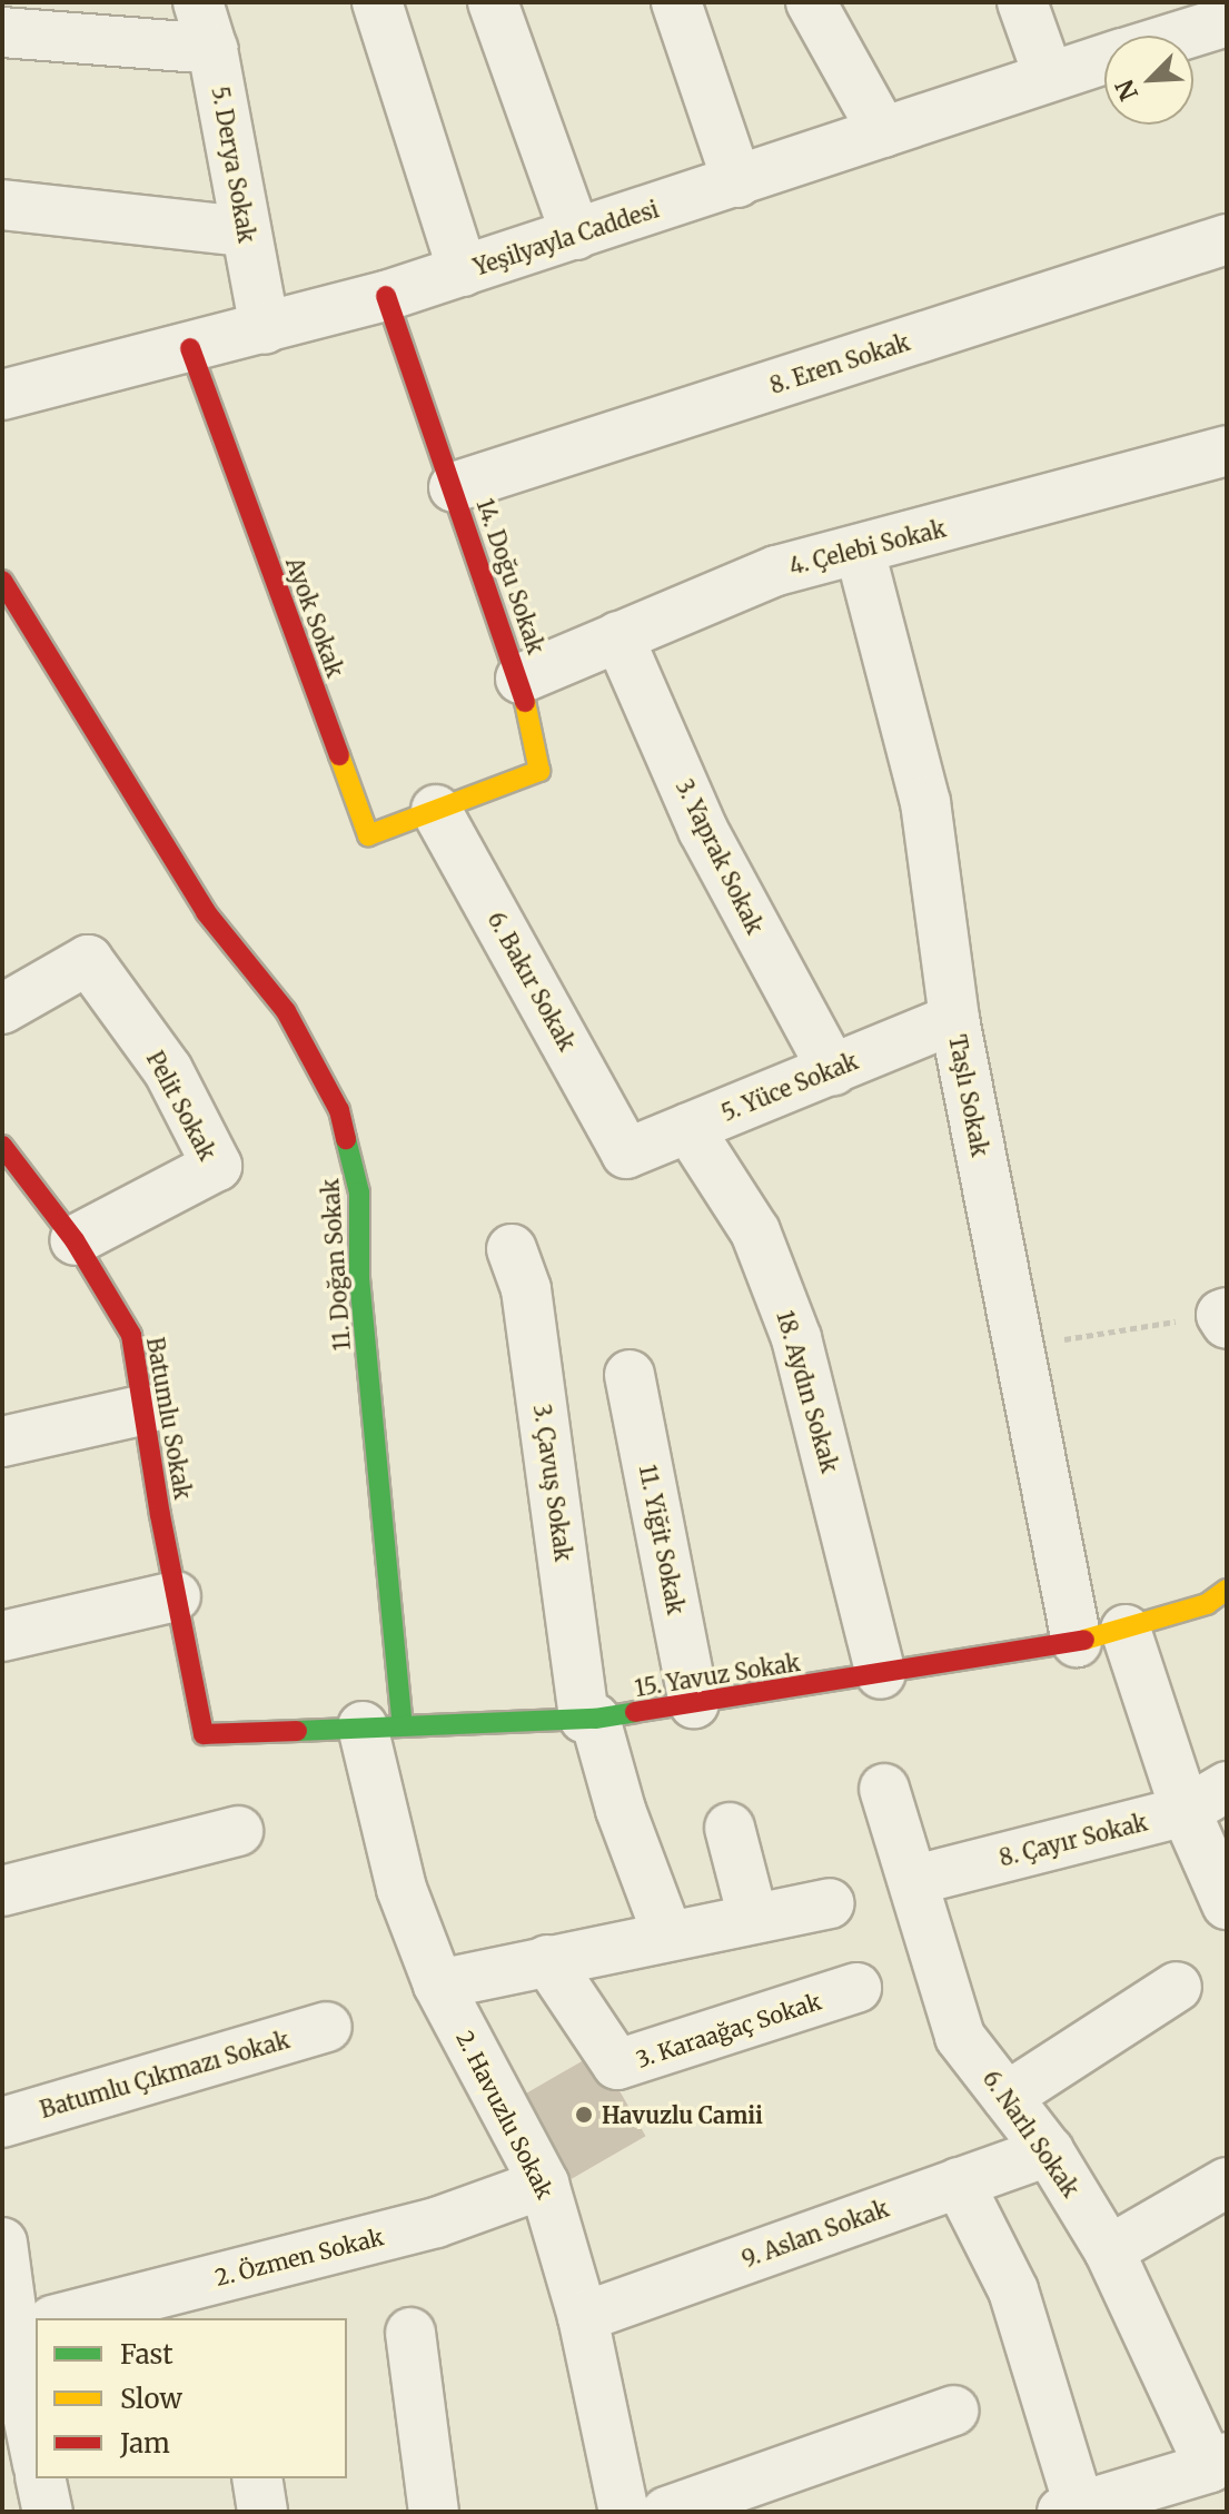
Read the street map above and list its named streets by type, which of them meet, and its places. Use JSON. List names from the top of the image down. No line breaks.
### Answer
{"streets":{"street":["5. Derya Sokak","Yeşilyayla Caddesi","8. Eren Sokak","4. Çelebi Sokak","14. Doğu Sokak","Ayok Sokak","3. Yaprak Sokak","6. Bakır Sokak","5. Yüce Sokak","Taşlı Sokak","Pelit Sokak","11. Doğan Sokak","18. Aydın Sokak","Batumlu Sokak","3. Çavuş Sokak","11. Yiğit Sokak","15. Yavuz Sokak","8. Çayır Sokak","3. Karaağaç Sokak","Batumlu Çıkmazı Sokak","2. Havuzlu Sokak","6. Narlı Sokak","9. Aslan Sokak","2. Özmen Sokak"]},"crossings":[["5. Derya Sokak","Yeşilyayla Caddesi"],["Yeşilyayla Caddesi","14. Doğu Sokak"],["Yeşilyayla Caddesi","Ayok Sokak"],["8. Eren Sokak","14. Doğu Sokak"],["4. Çelebi Sokak","14. Doğu Sokak"],["4. Çelebi Sokak","3. Yaprak Sokak"],["4. Çelebi Sokak","Taşlı Sokak"],["14. Doğu Sokak","Ayok Sokak"],["14. Doğu Sokak","6. Bakır Sokak"],["Ayok Sokak","6. Bakır Sokak"],["3. Yaprak Sokak","5. Yüce Sokak"],["6. Bakır Sokak","5. Yüce Sokak"],["5. Yüce Sokak","Taşlı Sokak"],["5. Yüce Sokak","18. Aydın Sokak"],["Taşlı Sokak","15. Yavuz Sokak"],["Pelit Sokak","Batumlu Sokak"],["11. Doğan Sokak","15. Yavuz Sokak"],["11. Doğan Sokak","2. Havuzlu Sokak"],["18. Aydın Sokak","15. Yavuz Sokak"],["Batumlu Sokak","15. Yavuz Sokak"],["3. Çavuş Sokak","15. Yavuz Sokak"],["11. Yiğit Sokak","15. Yavuz Sokak"],["15. Yavuz Sokak","2. Havuzlu Sokak"],["8. Çayır Sokak","6. Narlı Sokak"],["2. Havuzlu Sokak","9. Aslan Sokak"],["2. Havuzlu Sokak","2. Özmen Sokak"],["6. Narlı Sokak","9. Aslan Sokak"]],"places":["Havuzlu Camii"],"legend":["Fast","Slow","Jam"],"north":"bottom left"}
